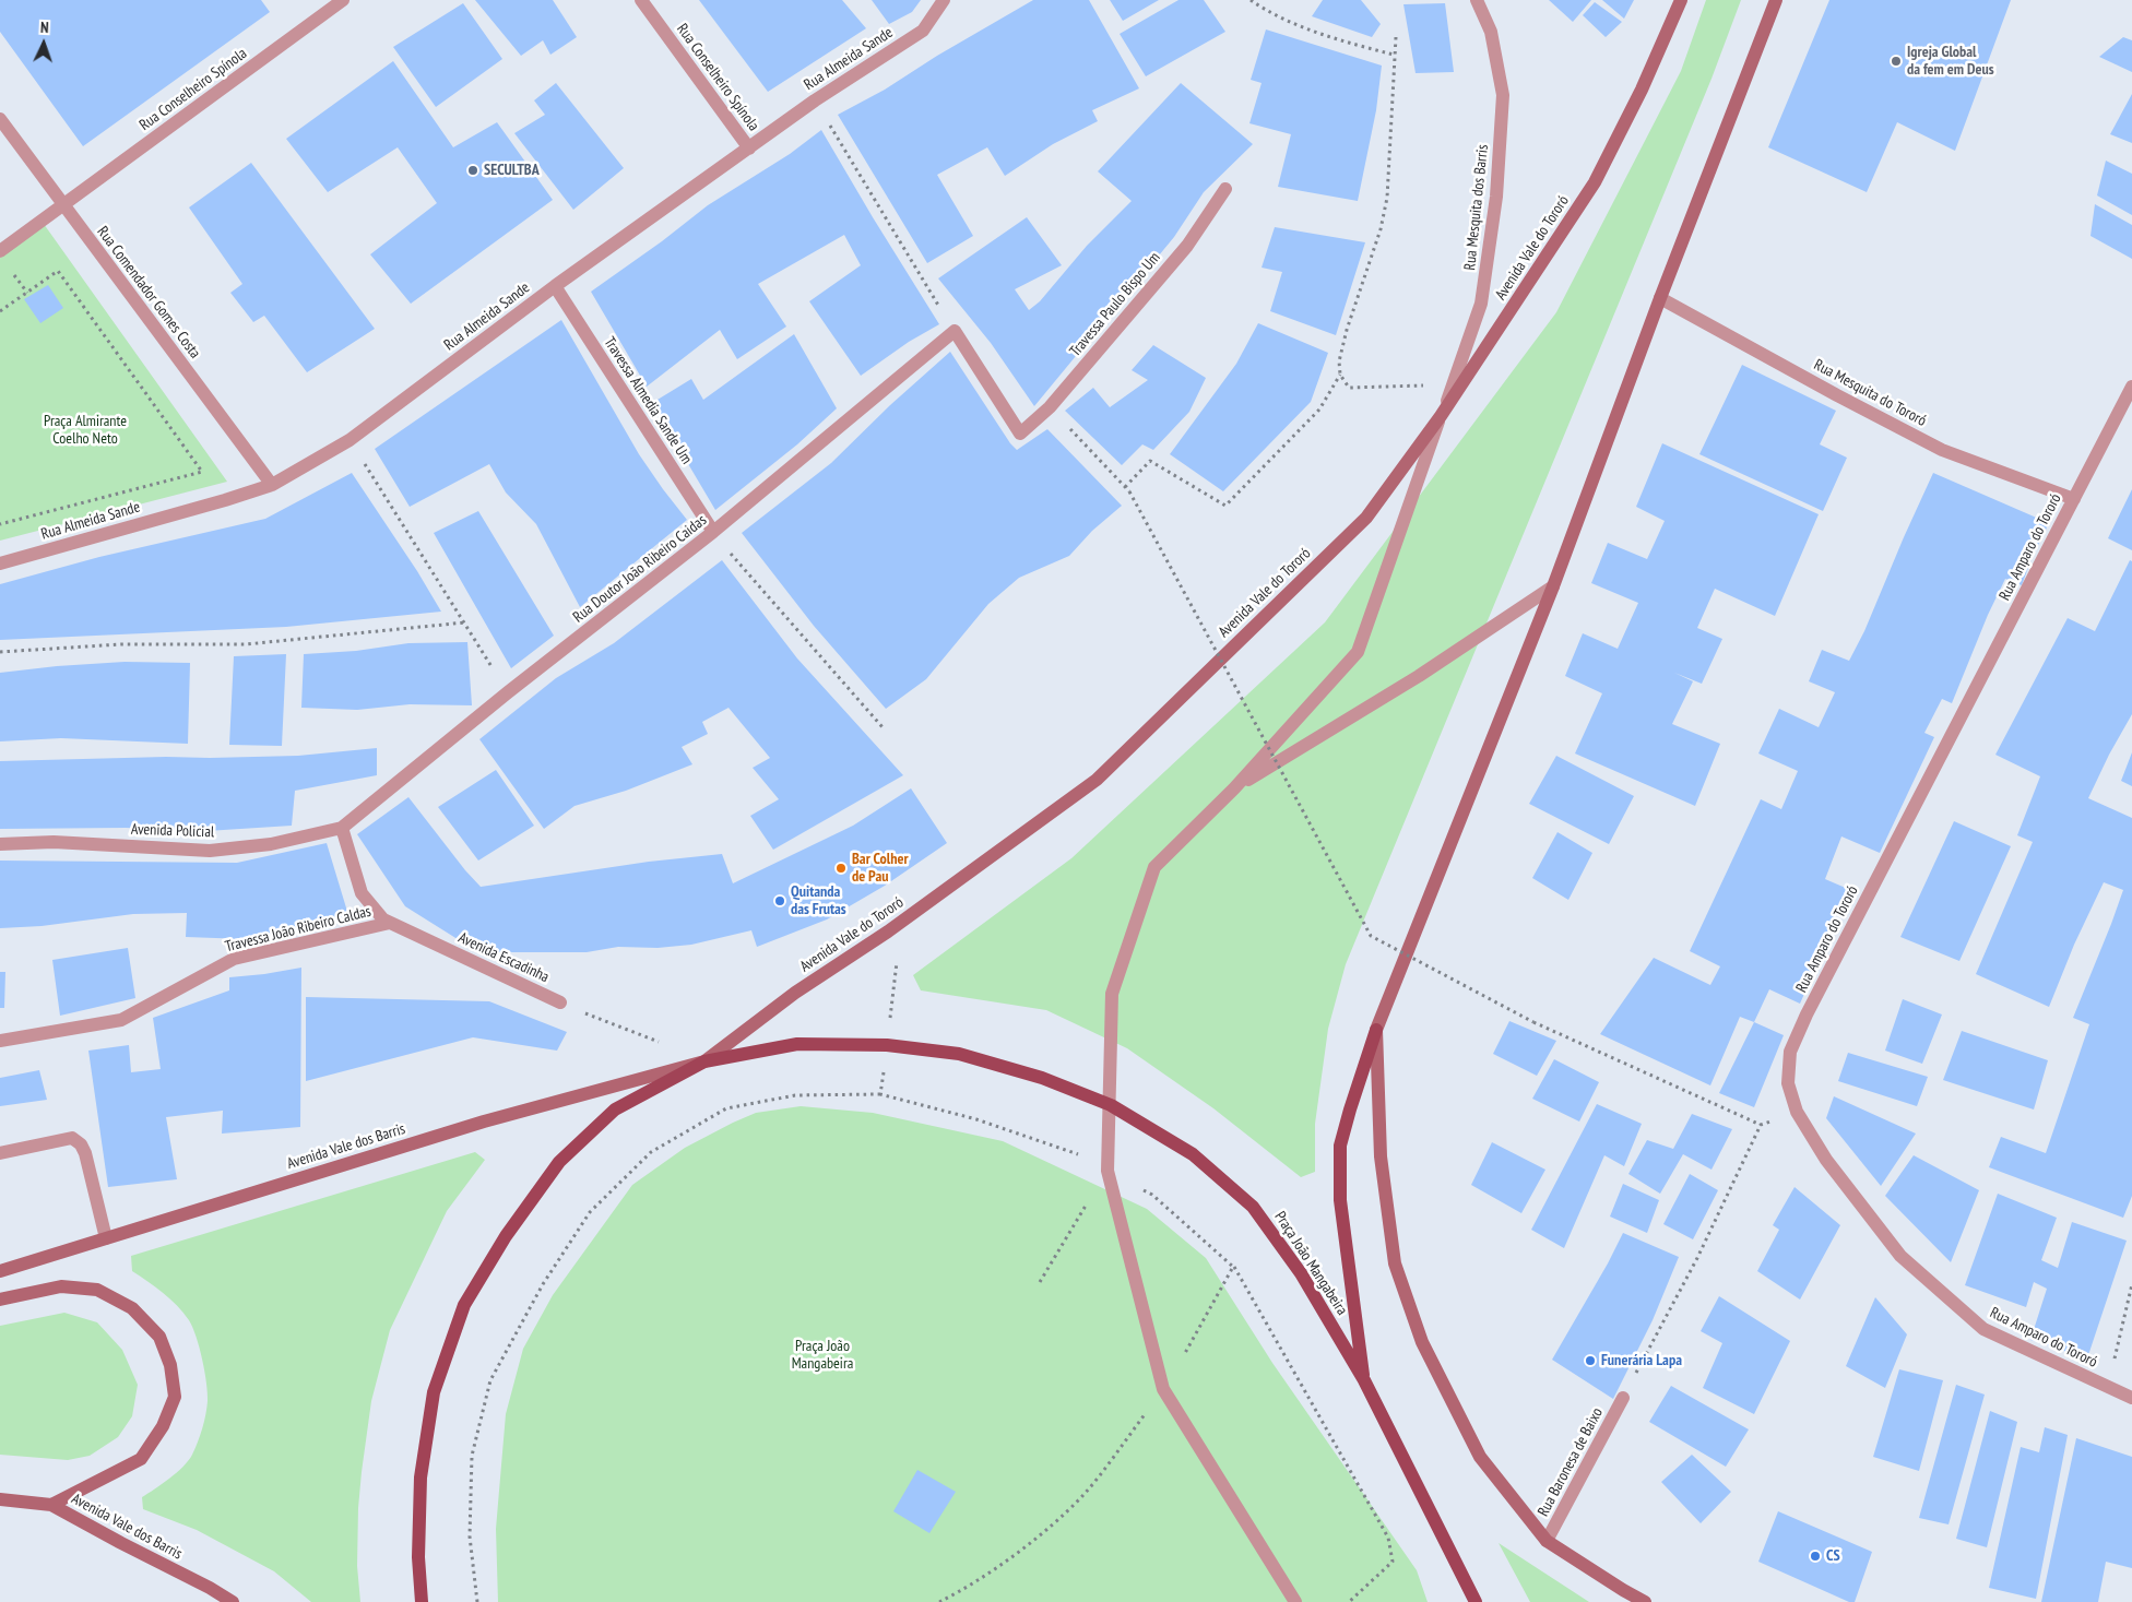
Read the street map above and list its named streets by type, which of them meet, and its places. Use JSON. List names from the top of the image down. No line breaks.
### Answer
{"streets":{"main road":["Praça João Mangabeira"],"street":["Rua Almeida Sande","Rua Conselheiro Spínola","Rua Mesquita dos Barris","Avenida Vale do Tororó","Rua Comendador Gomes Costa","Travessa Paulo Bispo Um","Rua Mesquita do Tororó","Travessa Almedia Sande Um","Rua Amparo do Tororó","Rua Doutor João Ribeiro Caidas","Avenida Policial","Travessa João Ribeiro Caldas","Avenida Escadinha","Avenida Vale dos Barris","Rua Baronesa de Baixo"]},"crossings":[["Rua Almeida Sande","Rua Conselheiro Spínola"],["Rua Almeida Sande","Rua Comendador Gomes Costa"],["Rua Almeida Sande","Travessa Almedia Sande Um"],["Rua Conselheiro Spínola","Rua Comendador Gomes Costa"],["Rua Mesquita dos Barris","Avenida Vale do Tororó"],["Avenida Vale do Tororó","Avenida Vale dos Barris"],["Avenida Vale do Tororó","Praça João Mangabeira"],["Travessa Paulo Bispo Um","Rua Doutor João Ribeiro Caidas"],["Rua Mesquita do Tororó","Rua Amparo do Tororó"],["Travessa Almedia Sande Um","Rua Doutor João Ribeiro Caidas"],["Rua Doutor João Ribeiro Caidas","Avenida Policial"],["Rua Doutor João Ribeiro Caidas","Avenida Escadinha"],["Avenida Policial","Avenida Escadinha"],["Travessa João Ribeiro Caldas","Avenida Escadinha"],["Avenida Vale dos Barris","Praça João Mangabeira"]],"parks":["Praça Almirante Coelho Neto","Praça João Mangabeira"],"places":["Igreja Global da fem em Deus","SECULTBA","Bar Colher de Pau","Quitanda das Frutas","Funerária Lapa","CS"],"north":"top"}
